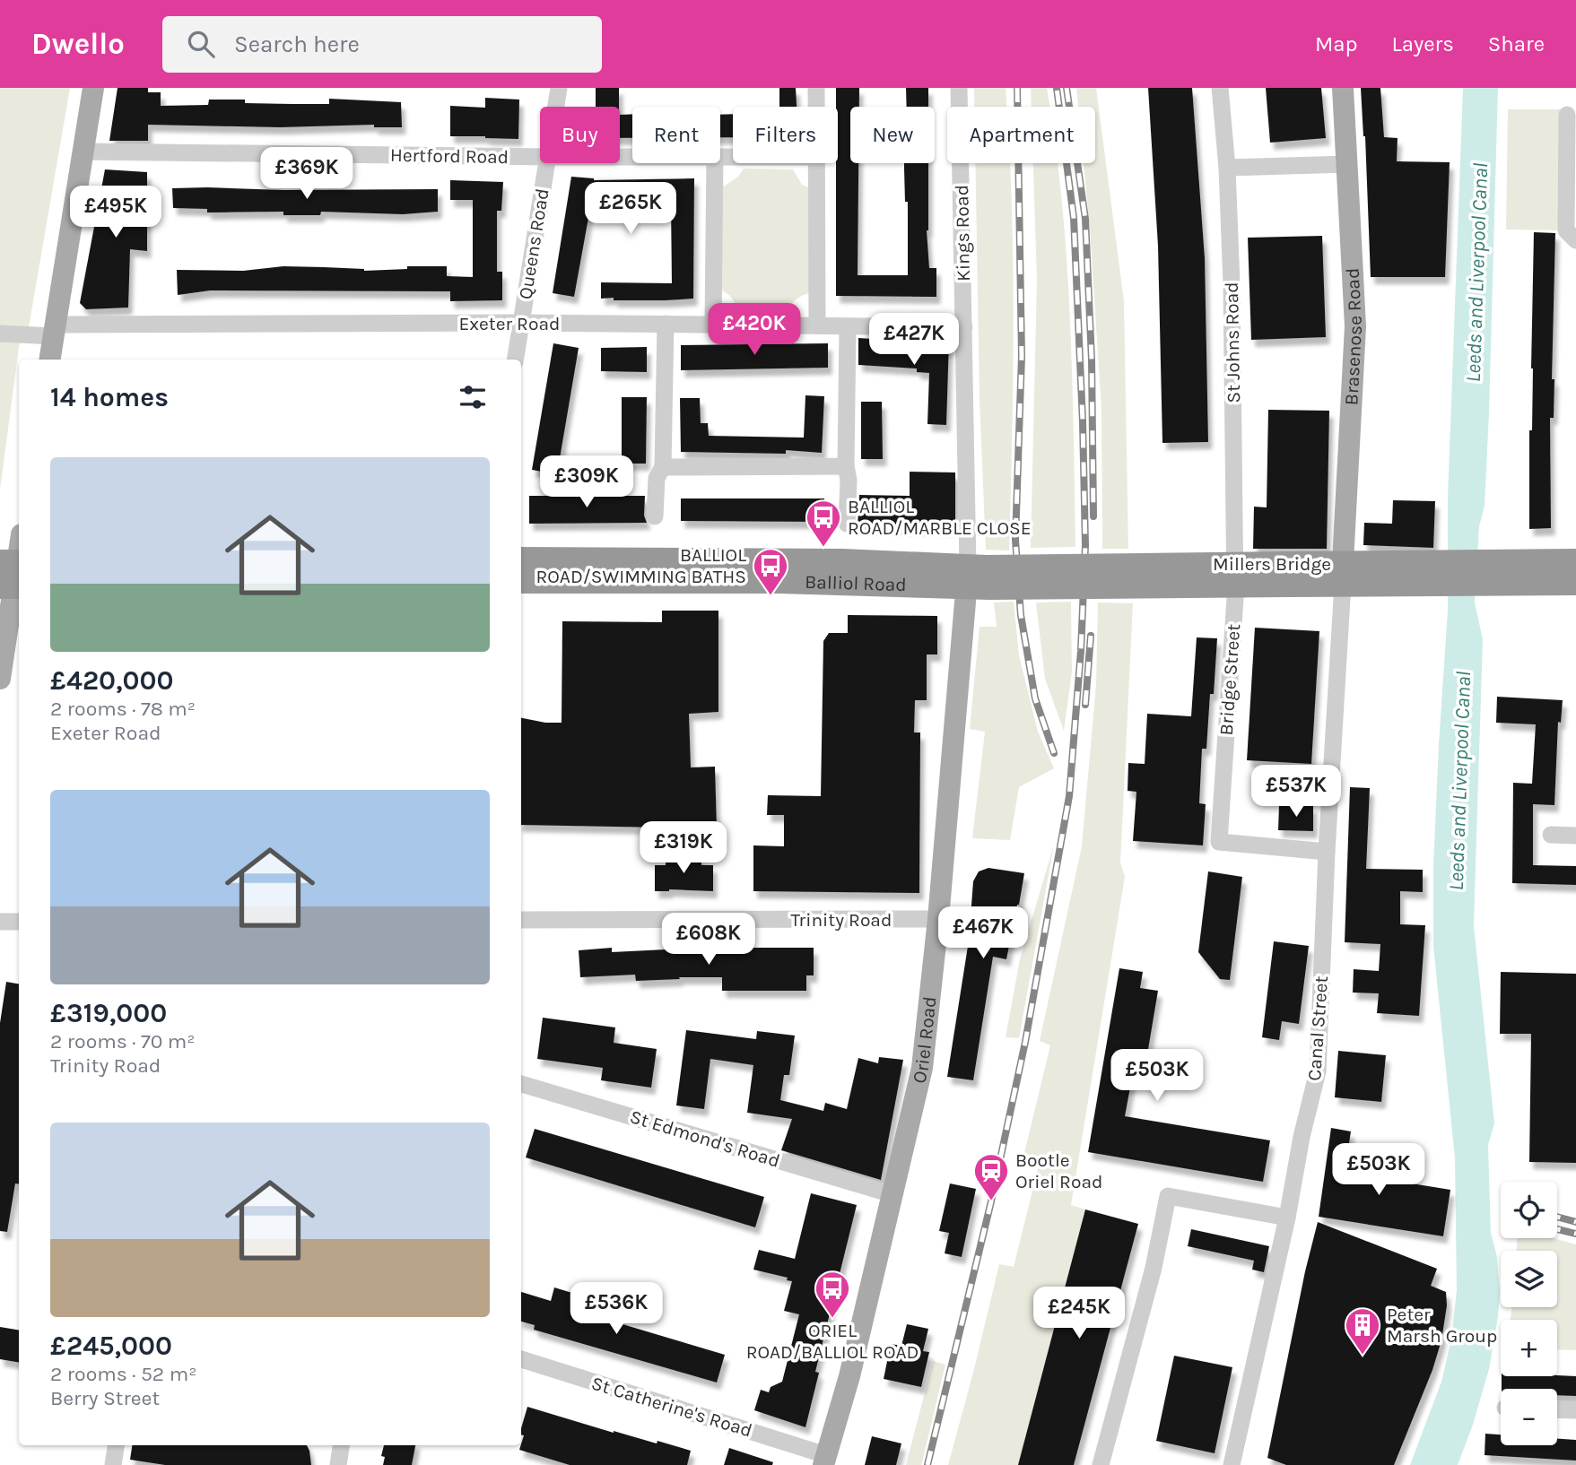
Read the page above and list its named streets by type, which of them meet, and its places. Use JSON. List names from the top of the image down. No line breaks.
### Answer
{"streets":{"highway":["Millers Bridge","Balliol Road"],"main road":["Brasenose Road","Oriel Road"],"street":["Hertford Road","Kings Road","Queens Road","Exeter Road","St Johns Road","Bridge Street","Trinity Road","Canal Street","St Edmond's Road","St Catherine's Road"]},"crossings":[["Kings Road","Exeter Road"],["Kings Road","Millers Bridge"],["Kings Road","Balliol Road"],["Kings Road","Oriel Road"],["Queens Road","Exeter Road"],["Brasenose Road","Millers Bridge"],["Brasenose Road","Canal Street"],["St Johns Road","Bridge Street"],["Millers Bridge","Balliol Road"],["Millers Bridge","Canal Street"],["Millers Bridge","Oriel Road"],["Balliol Road","Oriel Road"],["Bridge Street","Canal Street"],["Trinity Road","Oriel Road"],["Oriel Road","St Edmond's Road"],["Oriel Road","St Catherine's Road"]],"water":["Leeds and Liverpool Canal"],"places":{"bus stop":["BALLIOL ROAD/MARBLE CLOSE","BALLIOL ROAD/SWIMMING BATHS","ORIEL ROAD/BALLIOL ROAD"],"station":["Bootle Oriel Road"],"building":["Peter Marsh Group"]},"page":{"header":"Dwello","search":"Search here","nav":["Map","Layers","Share"],"chip":["Buy","Rent","Filters","New","Apartment"],"price":["£369K","£265K","£495K","£420K","£427K","£309K","£537K","£319K","£467K","£608K","£503K","£503K","£536K","£245K"],"heading":"14 homes","list":[{"name":"£420,000","note":"2 rooms · 78 m² · Exeter Road"},{"name":"£319,000","note":"2 rooms · 70 m² · Trinity Road"},{"name":"£245,000","note":"2 rooms · 52 m² · Berry Street"}],"map_buttons":["+","−"]}}
